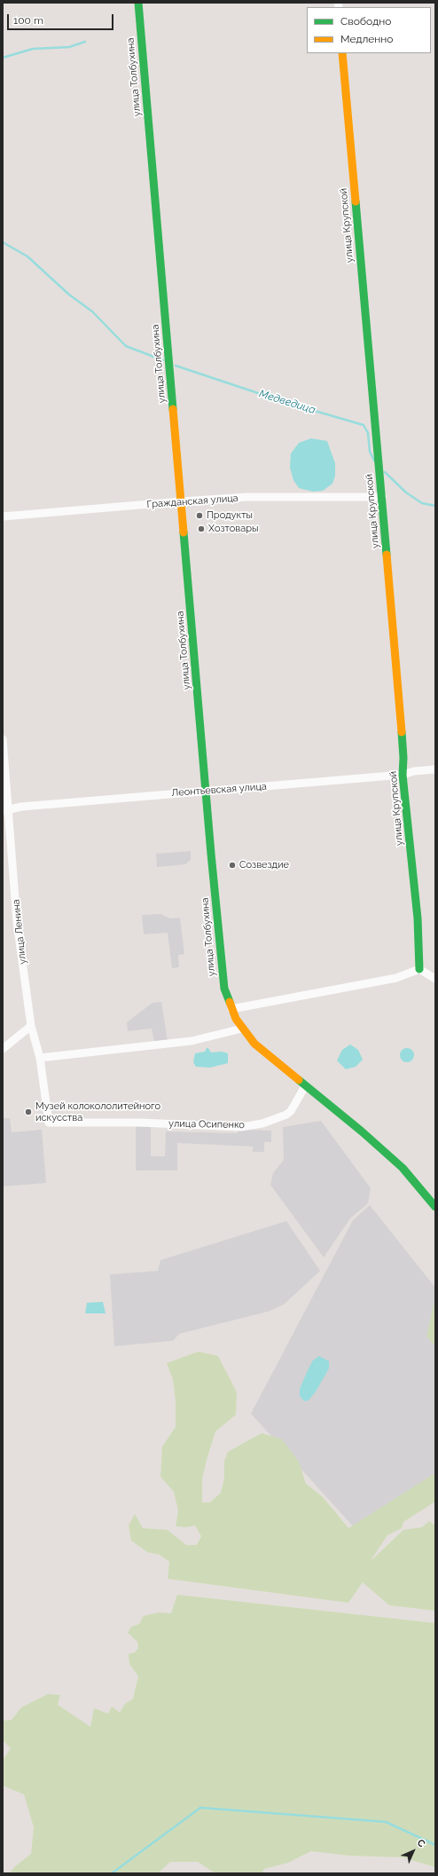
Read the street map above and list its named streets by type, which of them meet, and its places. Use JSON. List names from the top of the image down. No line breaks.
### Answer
{"streets":{"main road":["улица Толбухина","улица Крупской"],"street":["Гражданская улица","Леонтьевская улица","улица Ленина","улица Осипенко"]},"crossings":[["улица Толбухина","Гражданская улица"],["улица Толбухина","Леонтьевская улица"],["улица Толбухина","улица Осипенко"],["улица Крупской","Гражданская улица"],["улица Крупской","Леонтьевская улица"],["Леонтьевская улица","улица Ленина"],["улица Ленина","улица Осипенко"]],"water":["Медведица"],"places":["Продукты","Хозтовары","Созвездие","Музей колокололитейного искусства"],"legend":["Свободно","Медленно"],"scale_bar":"100 m","north":"top right"}
